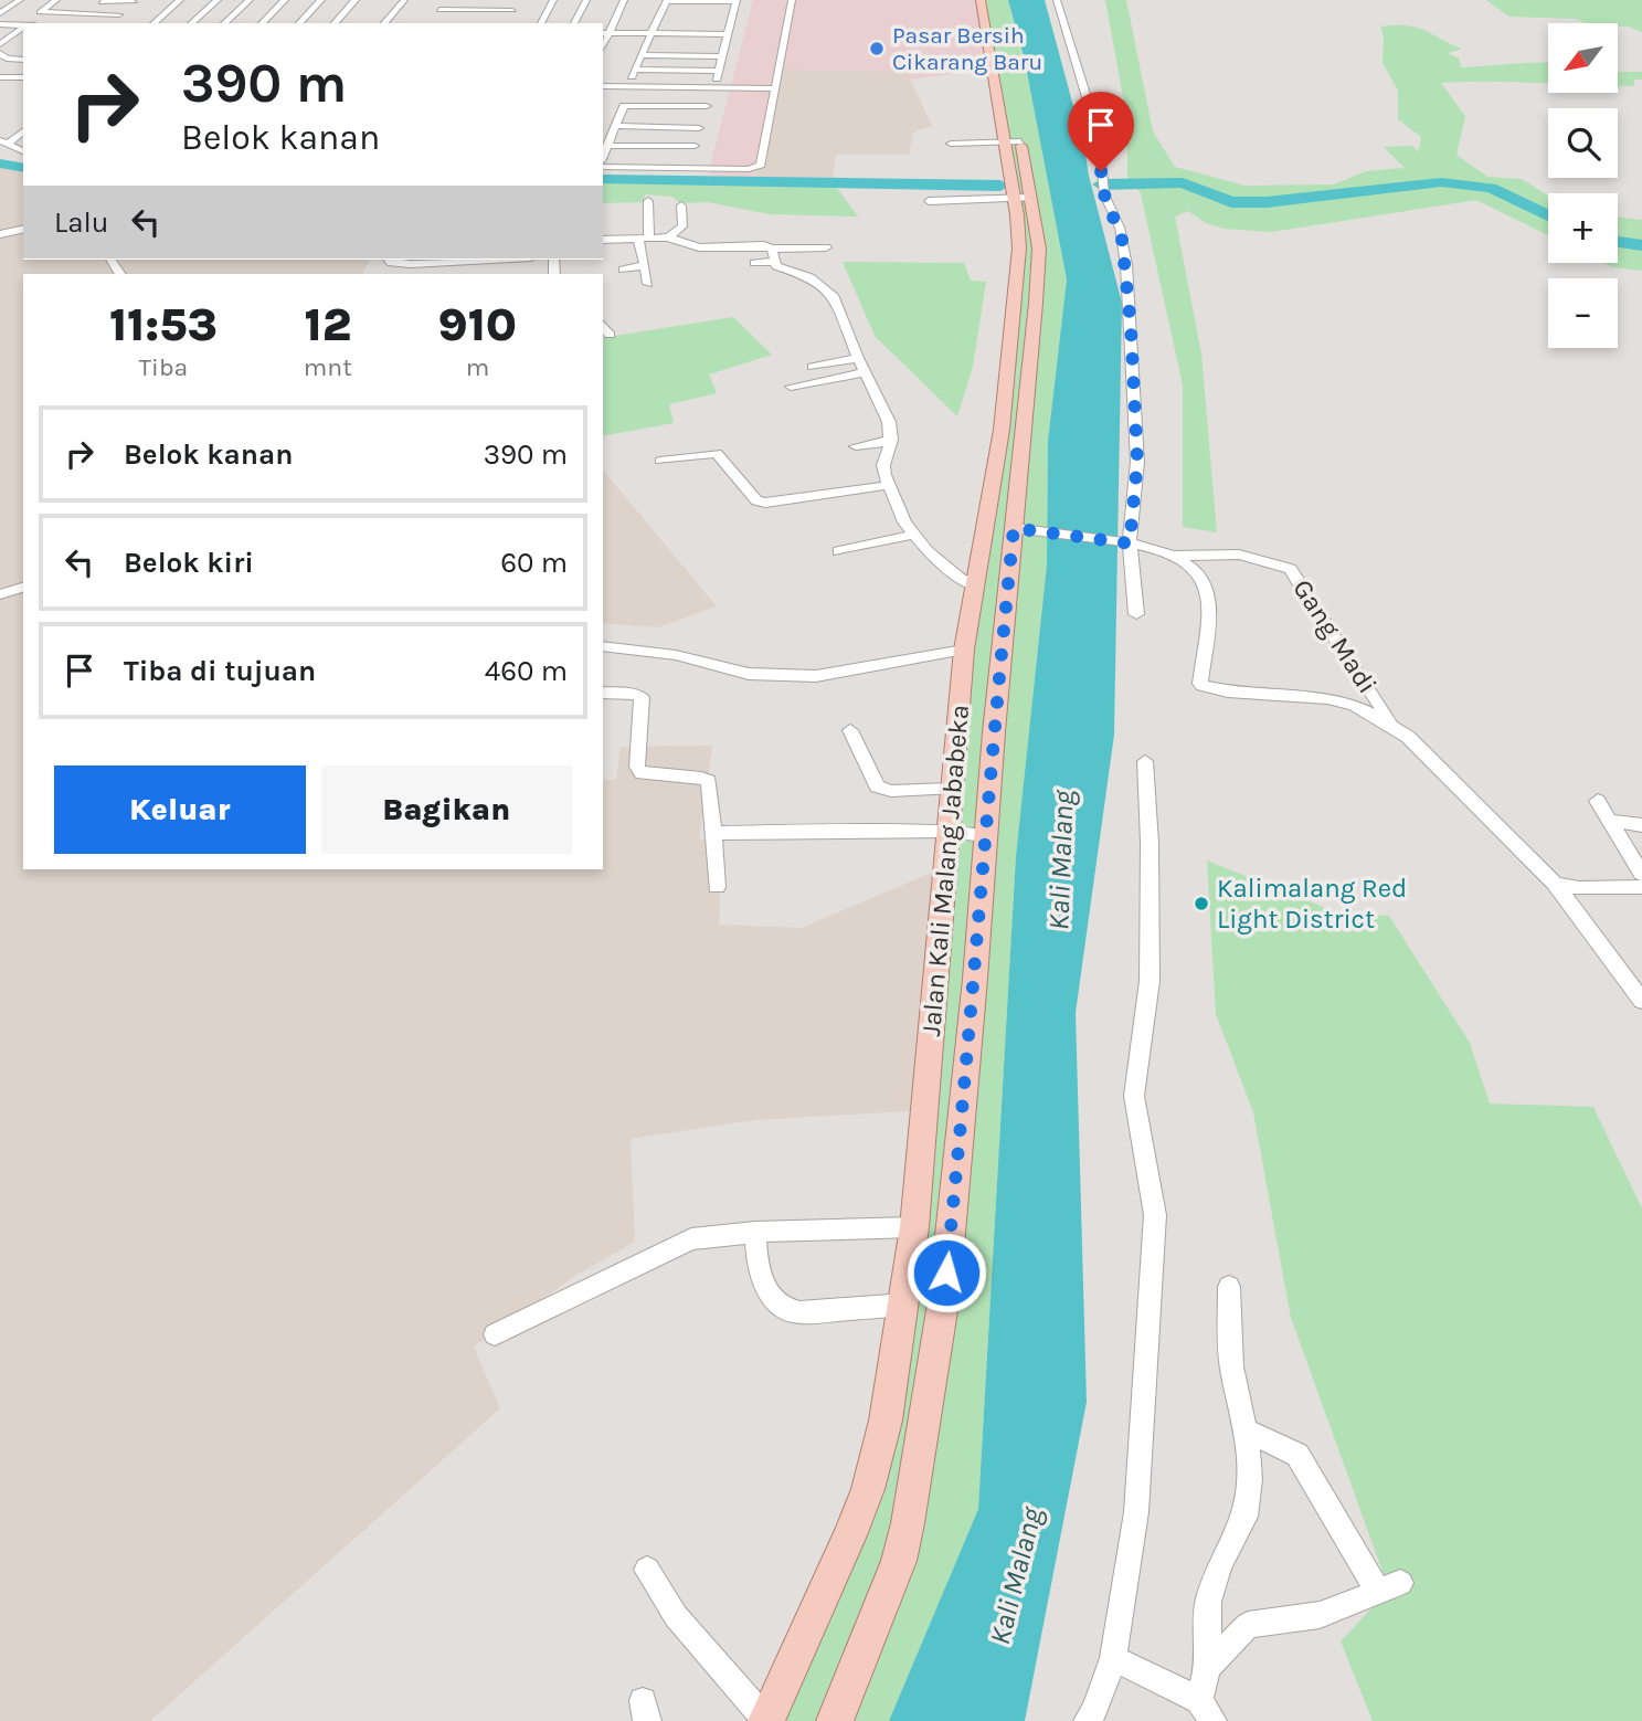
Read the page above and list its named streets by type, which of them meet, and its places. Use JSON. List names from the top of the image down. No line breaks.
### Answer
{"streets":{"main road":["Jalan Kali Malang Jababeka"],"street":["Gang Madi"]},"crossings":[["Gang Madi","Jalan Kali Malang Jababeka"]],"water":["Kali Malang"],"places":["Pasar Bersih Cikarang Baru","Kalimalang Red Light District"],"north":"bottom left","page":{"map_buttons":["+","−"],"turn":["390 m","Belok kanan"],"then":"Lalu","eta":["11:53","Tiba","12","mnt","910","m"],"list":[{"name":"Belok kanan","value":"390 m"},{"name":"Belok kiri","value":"60 m"},{"name":"Tiba di tujuan","value":"460 m"}],"buttons":["Keluar","Bagikan"]}}
